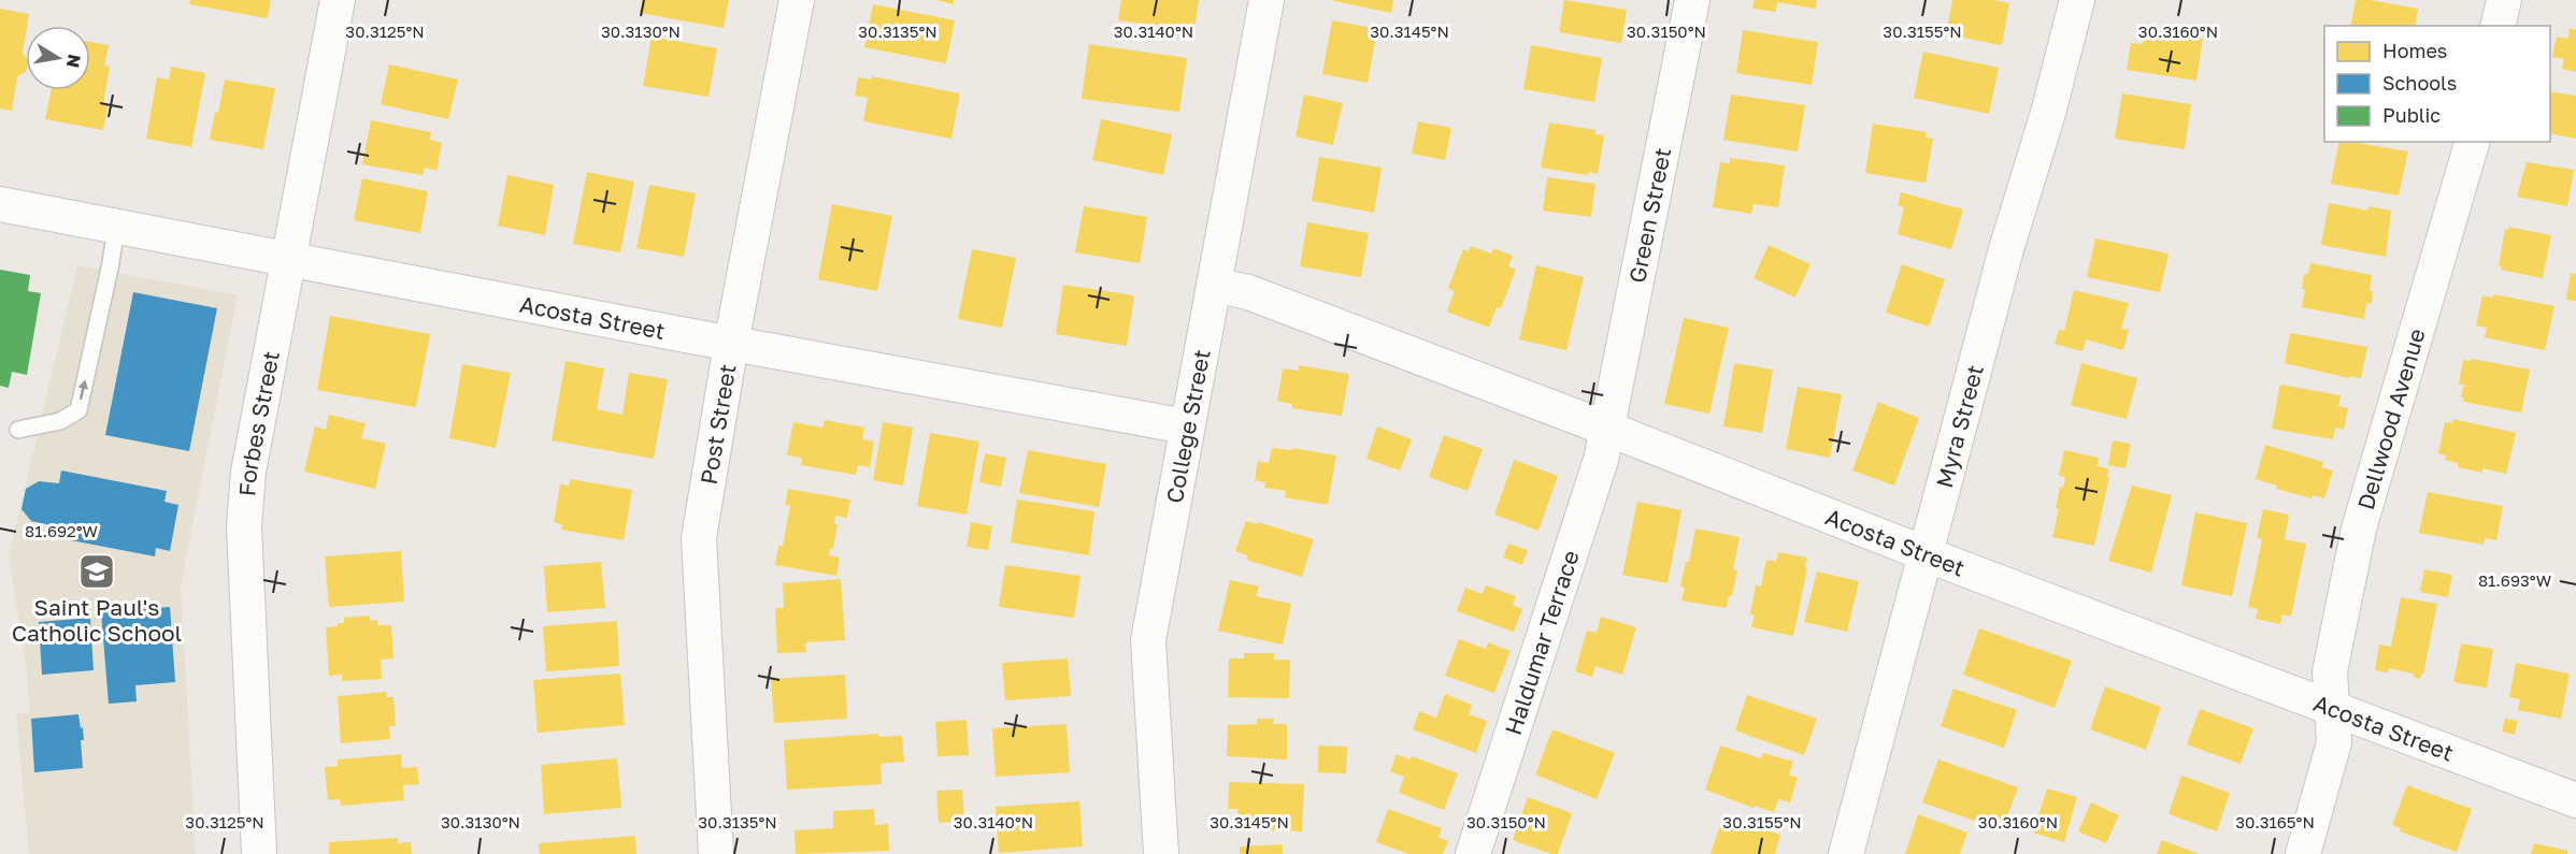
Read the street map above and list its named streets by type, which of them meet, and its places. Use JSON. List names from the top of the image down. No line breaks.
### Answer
{"streets":{"street":["Green Street","Acosta Street","Dellwood Avenue","Forbes Street","Post Street","College Street","Myra Street","Haldumar Terrace"]},"crossings":[["Green Street","Acosta Street"],["Green Street","Haldumar Terrace"],["Acosta Street","Dellwood Avenue"],["Acosta Street","Forbes Street"],["Acosta Street","Post Street"],["Acosta Street","College Street"],["Acosta Street","Myra Street"],["Acosta Street","Haldumar Terrace"]],"places":{"school or university":["Saint Paul's Catholic School"]},"legend":["Homes","Schools","Public"],"north":"right","coordinates":["30.3125°N","30.3130°N","30.3135°N","30.3140°N","30.3145°N","30.3150°N","30.3155°N","30.3160°N","81.692°W","81.693°W","30.3165°N"]}
